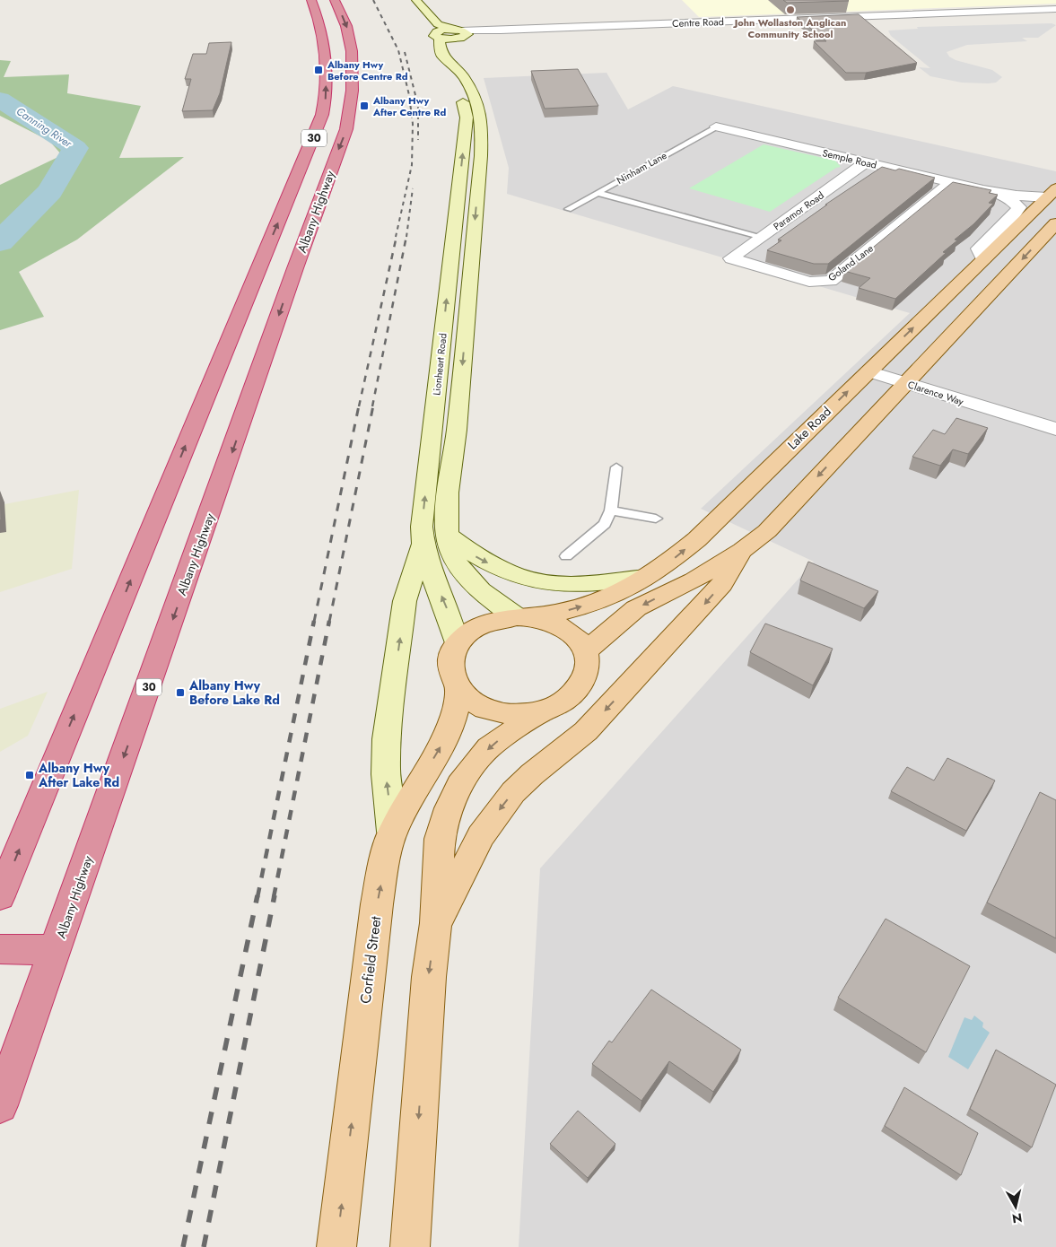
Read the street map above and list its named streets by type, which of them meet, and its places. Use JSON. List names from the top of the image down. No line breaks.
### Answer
{"streets":{"highway":["30","Albany Highway"],"main road":["Lionheart Road","Lake Road","Corfield Street"],"street":["Centre Road","Semple Road","Paramor Road","Goland Lane","Clarence Way"],"lane":["Ninham Lane"]},"crossings":[["Centre Road","Lionheart Road"],["Semple Road","Ninham Lane"],["Semple Road","Paramor Road"],["Semple Road","Goland Lane"],["Semple Road","Lake Road"],["Paramor Road","Goland Lane"],["Lionheart Road","Lake Road"],["Lionheart Road","Corfield Street"],["Clarence Way","Lake Road"],["Lake Road","Corfield Street"]],"water":["Canning River"],"places":{"other":["John Wollaston Anglican Community School"],"transit":["Albany Hwy Before Centre Rd","Albany Hwy After Centre Rd","Albany Hwy Before Lake Rd","Albany Hwy After Lake Rd"]},"north":"bottom"}
